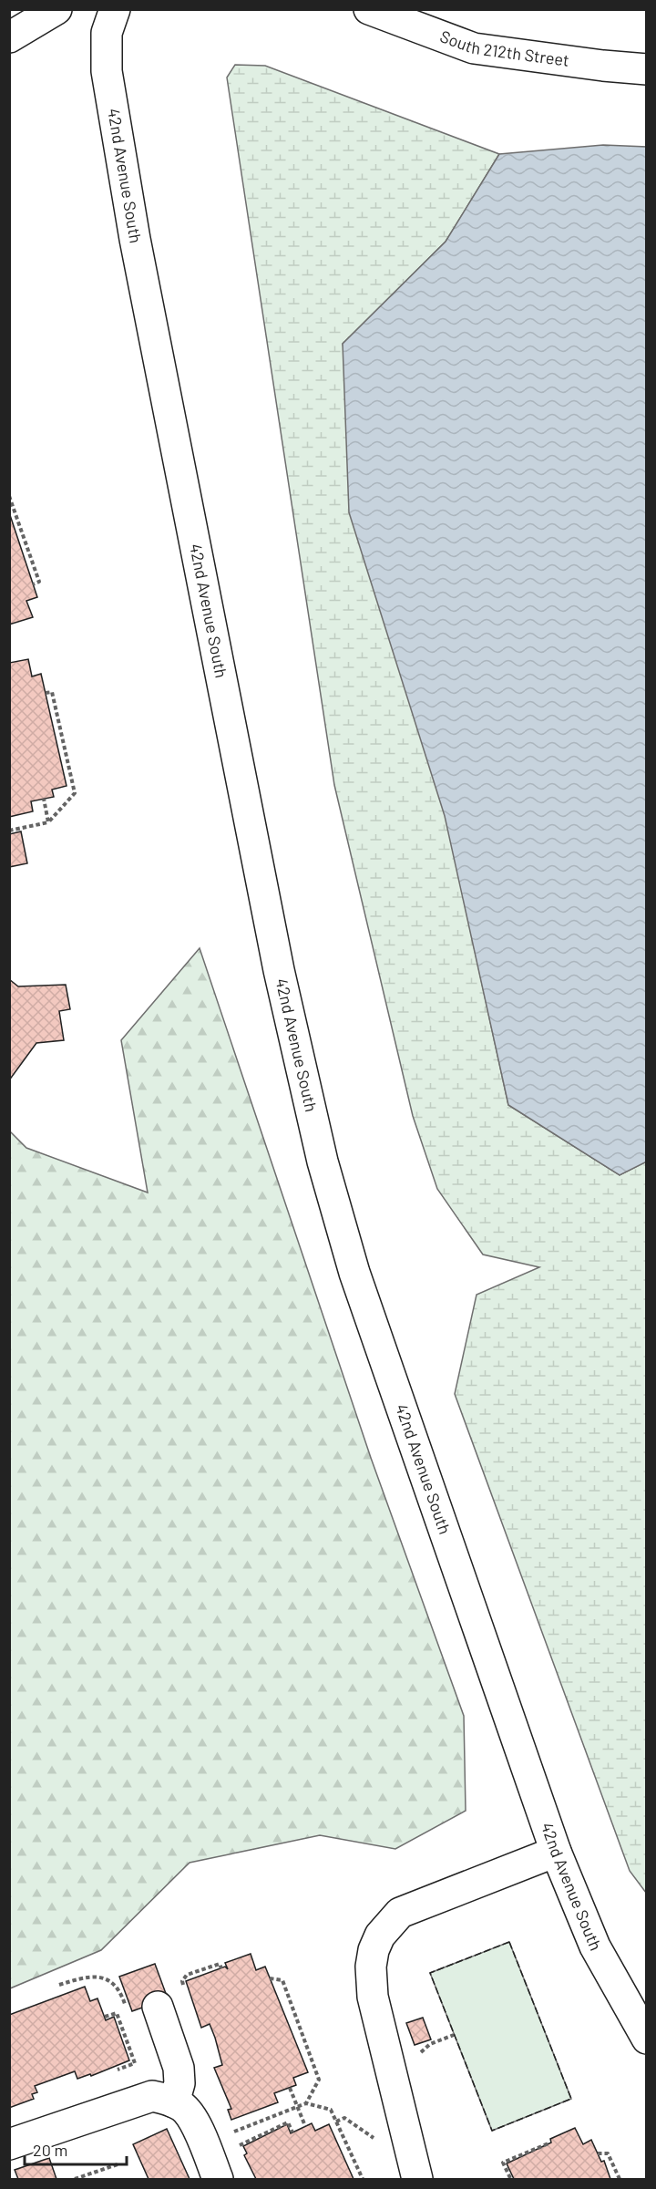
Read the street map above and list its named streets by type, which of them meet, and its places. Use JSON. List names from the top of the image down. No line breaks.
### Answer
{"streets":{"street":["South 212th Street","42nd Avenue South"]},"scale_bar":"20 m"}
